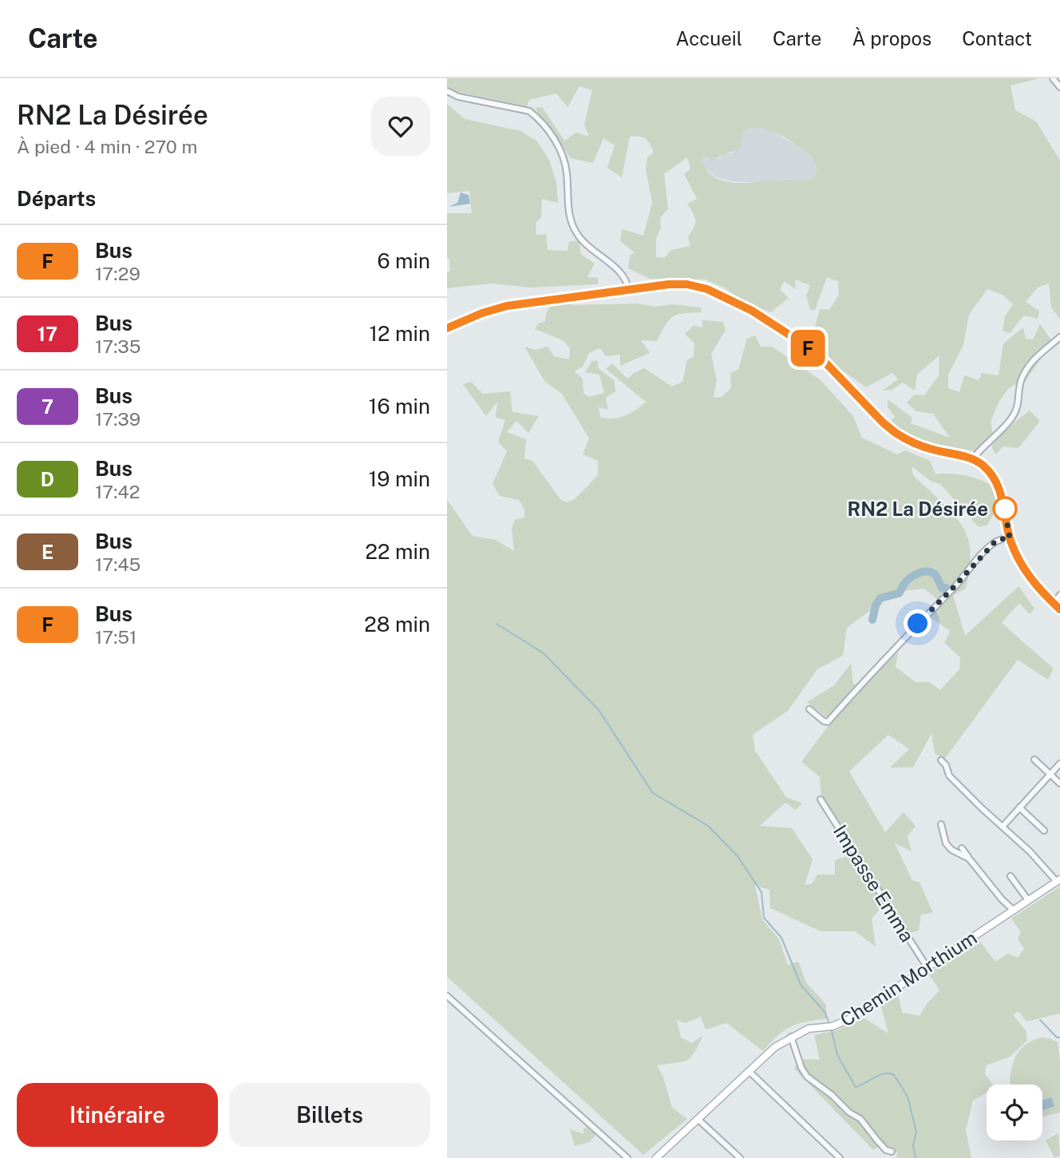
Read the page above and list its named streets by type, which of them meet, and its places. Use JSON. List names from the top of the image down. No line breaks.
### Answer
{"streets":{"street":["Impasse Emma","Chemin Morthium"]},"crossings":[["Impasse Emma","Chemin Morthium"]],"places":["RN2 La Désirée"],"lines":["bus line F"],"page":{"header":"Carte","nav":["Accueil","Carte","À propos","Contact"],"heading":[["RN2 La Désirée","À pied · 4 min · 270 m"],"Départs"],"on_map":"F","list":[{"mark":"F","name":"Bus","note":"17:29","value":"6 min"},{"mark":"17","name":"Bus","note":"17:35","value":"12 min"},{"mark":"7","name":"Bus","note":"17:39","value":"16 min"},{"mark":"D","name":"Bus","note":"17:42","value":"19 min"},{"mark":"E","name":"Bus","note":"17:45","value":"22 min"},{"mark":"F","name":"Bus","note":"17:51","value":"28 min"}],"buttons":["Itinéraire","Billets"]}}
